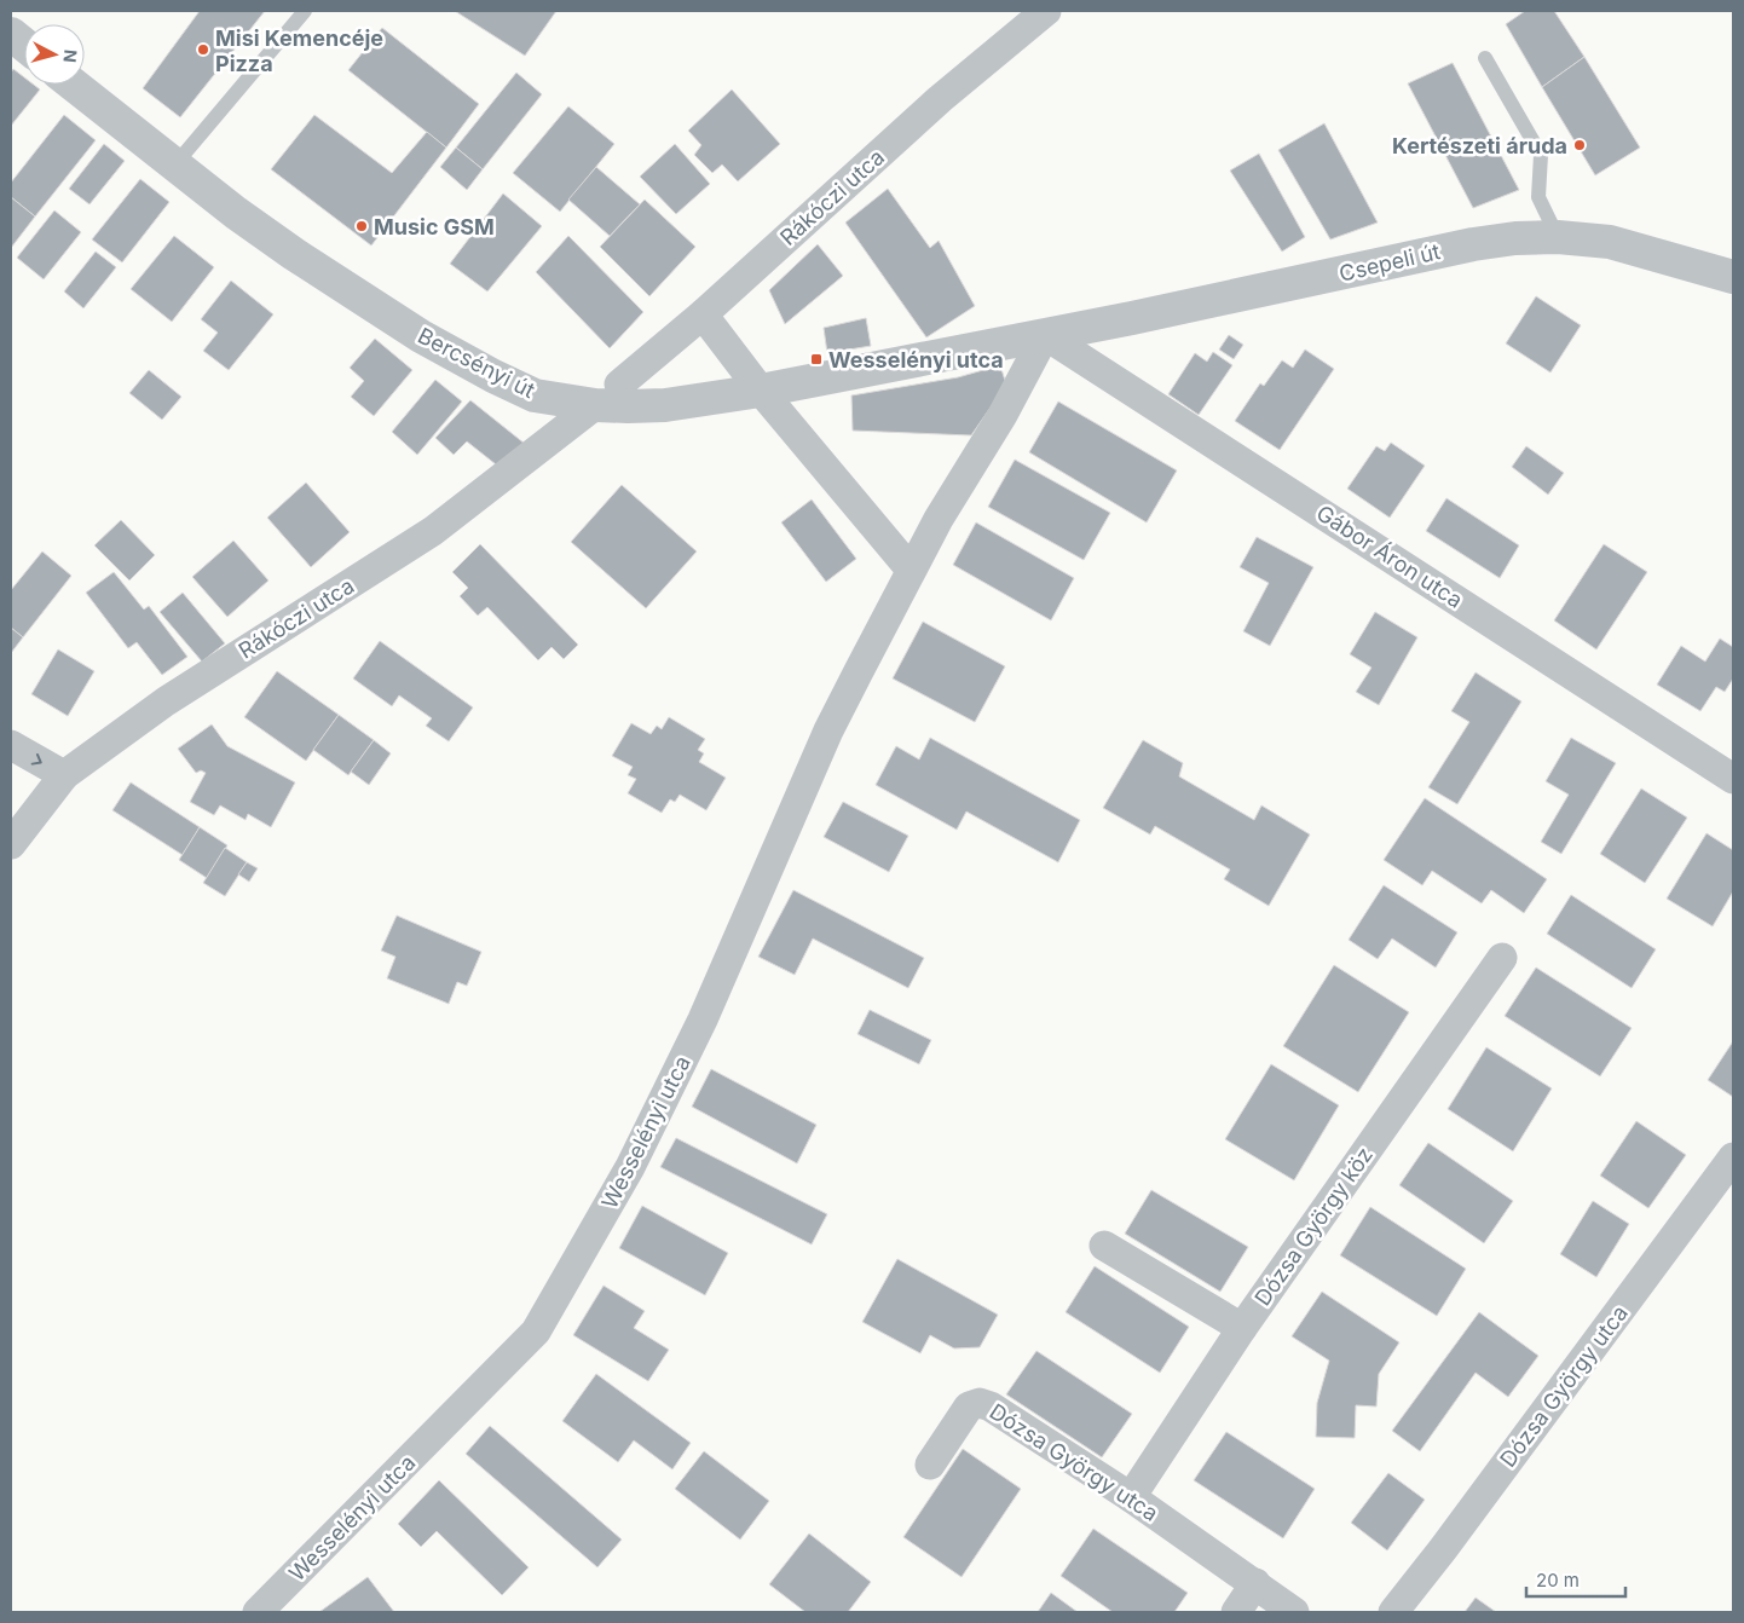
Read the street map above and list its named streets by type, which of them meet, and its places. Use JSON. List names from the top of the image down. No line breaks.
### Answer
{"streets":{"street":["Rákóczi utca","Csepeli út","Bercsényi út","Gábor Áron utca","Wesselényi utca","Dózsa György köz","Dózsa György utca"]},"crossings":[["Rákóczi utca","Bercsényi út"],["Csepeli út","Bercsényi út"],["Csepeli út","Gábor Áron utca"],["Csepeli út","Wesselényi utca"],["Bercsényi út","Gábor Áron utca"],["Bercsényi út","Wesselényi utca"],["Gábor Áron utca","Wesselényi utca"],["Dózsa György köz","Dózsa György utca"]],"places":{"other":["Misi Kemencéje Pizza","Kertészeti áruda","Music GSM"],"transit":["Wesselényi utca"]},"scale_bar":"20 m","north":"right"}
